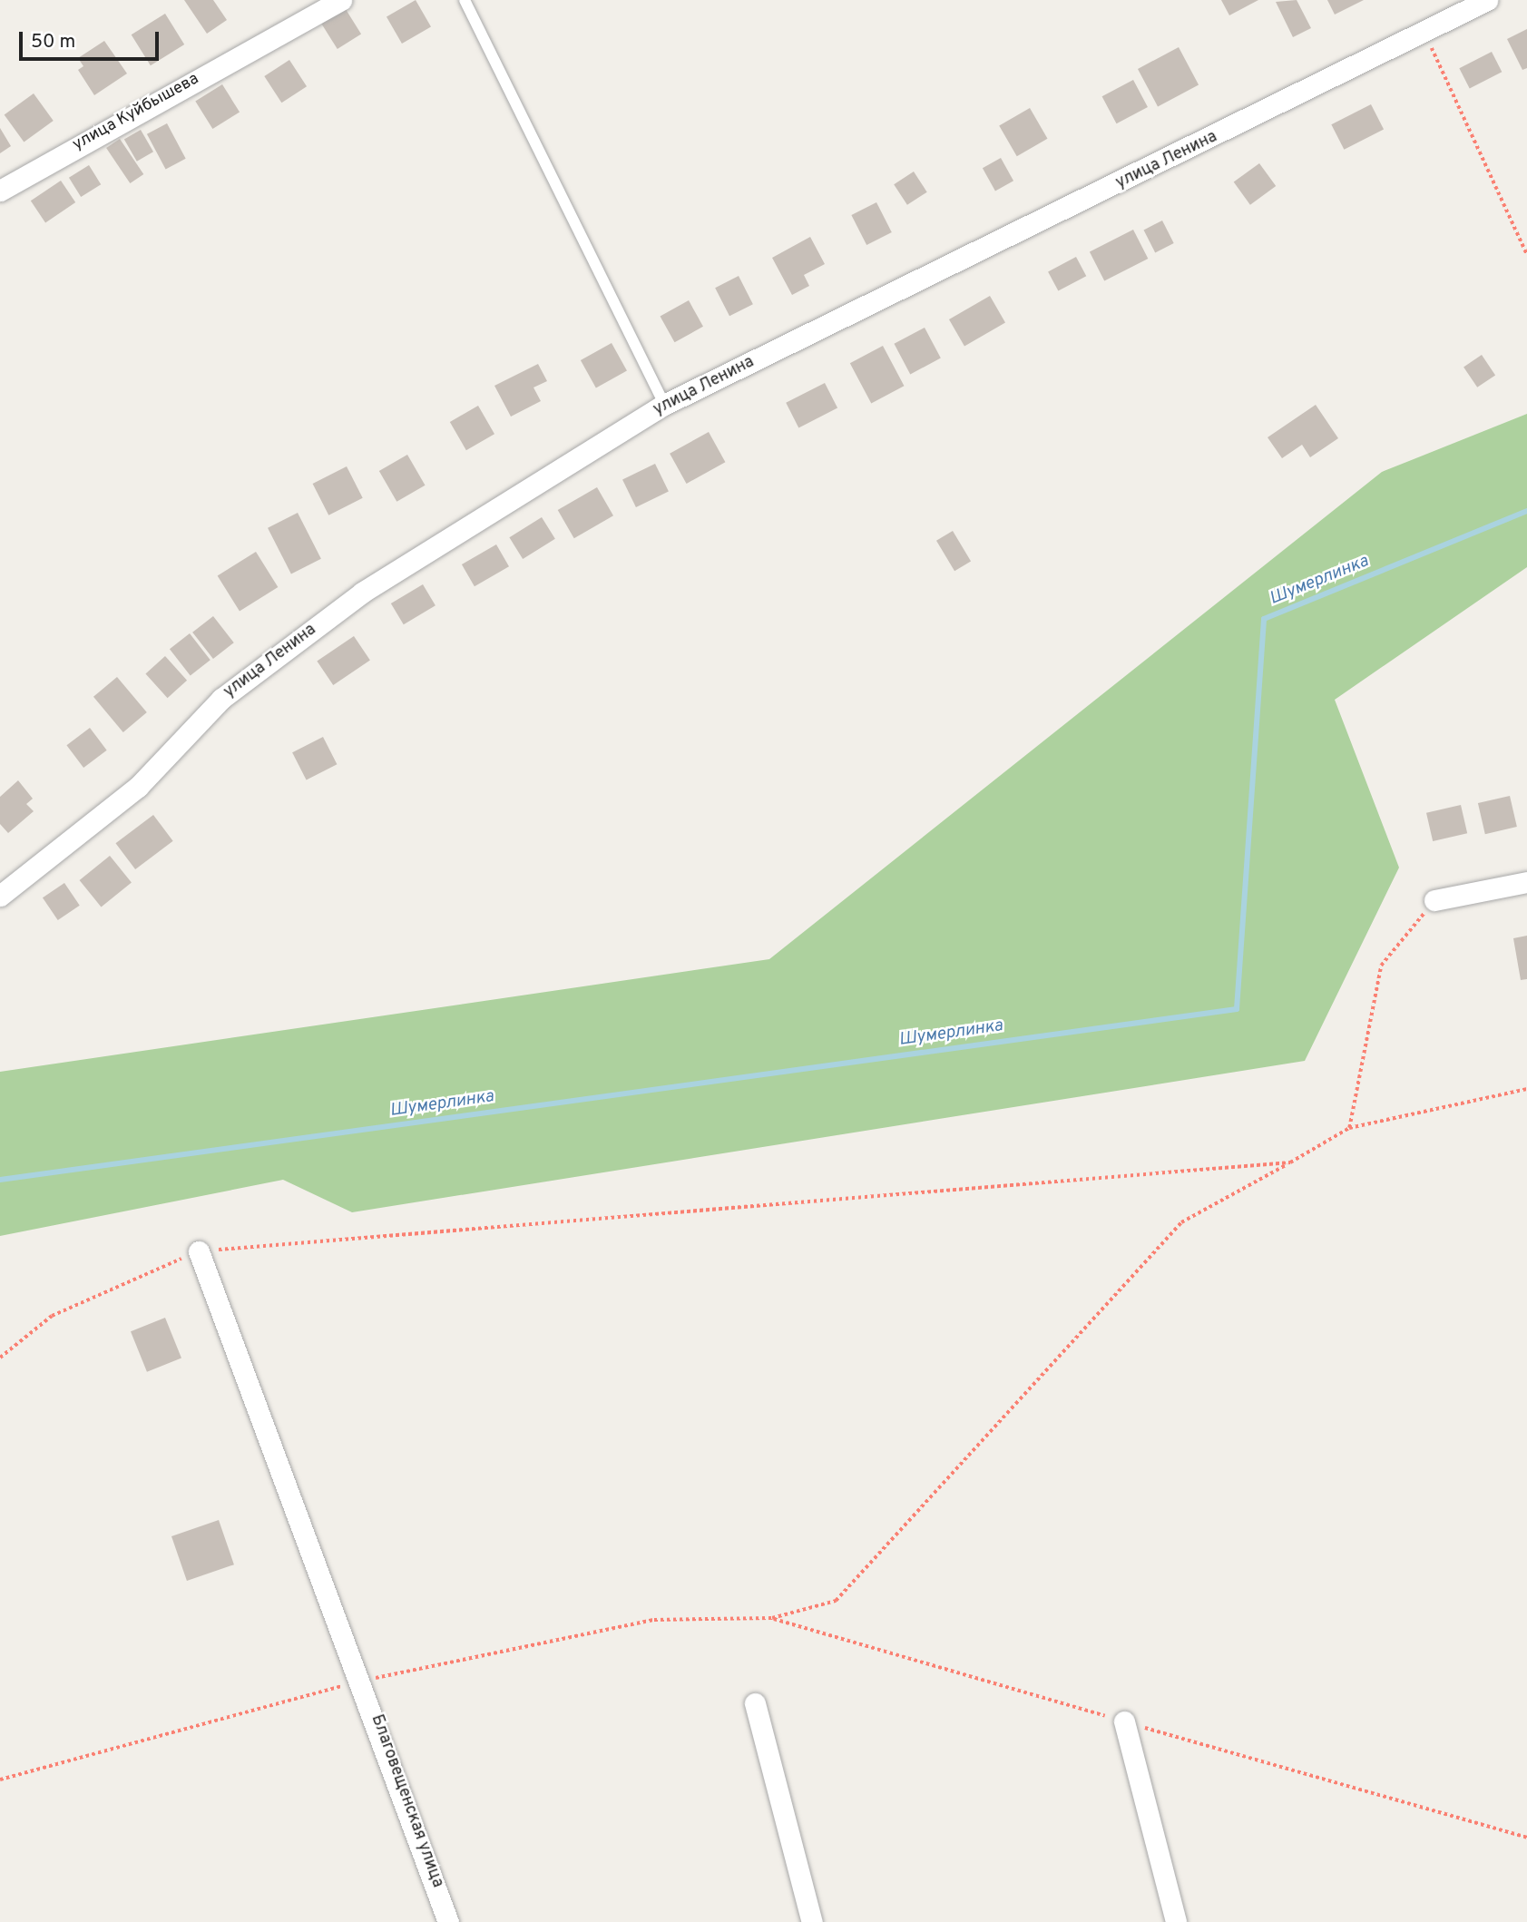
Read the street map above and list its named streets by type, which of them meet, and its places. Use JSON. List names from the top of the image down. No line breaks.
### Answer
{"streets":{"street":["улица Куйбышева","улица Ленина","Благовещенская улица"]},"water":["Шумерлинка"],"scale_bar":"50 m"}
